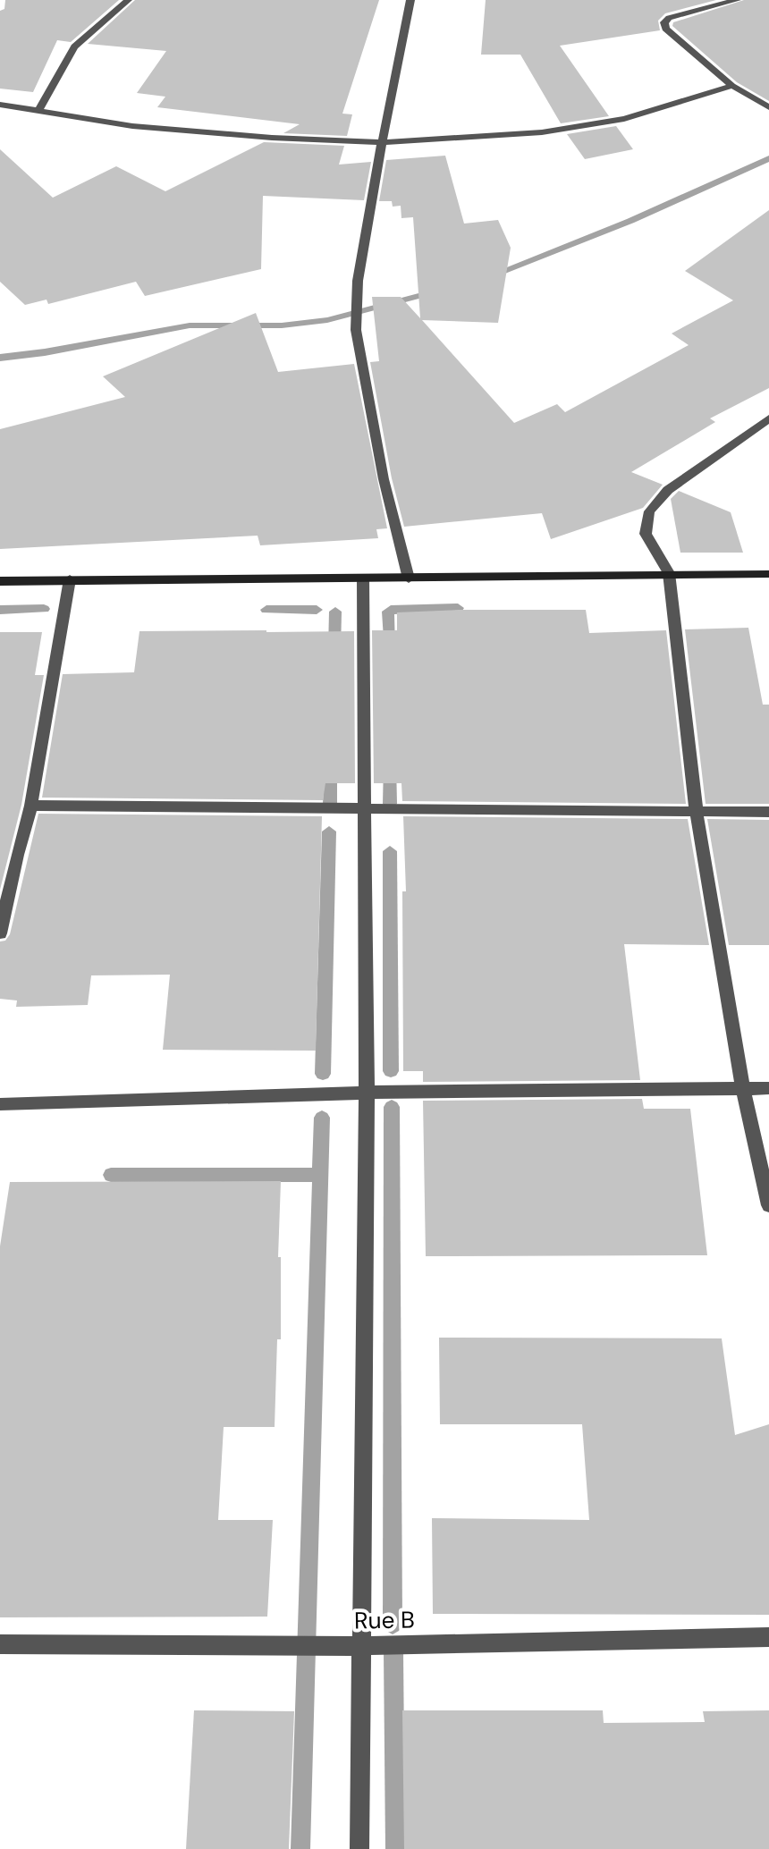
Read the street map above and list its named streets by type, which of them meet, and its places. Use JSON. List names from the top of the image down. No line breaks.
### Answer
{"streets":{"street":["Rue B"]}}
